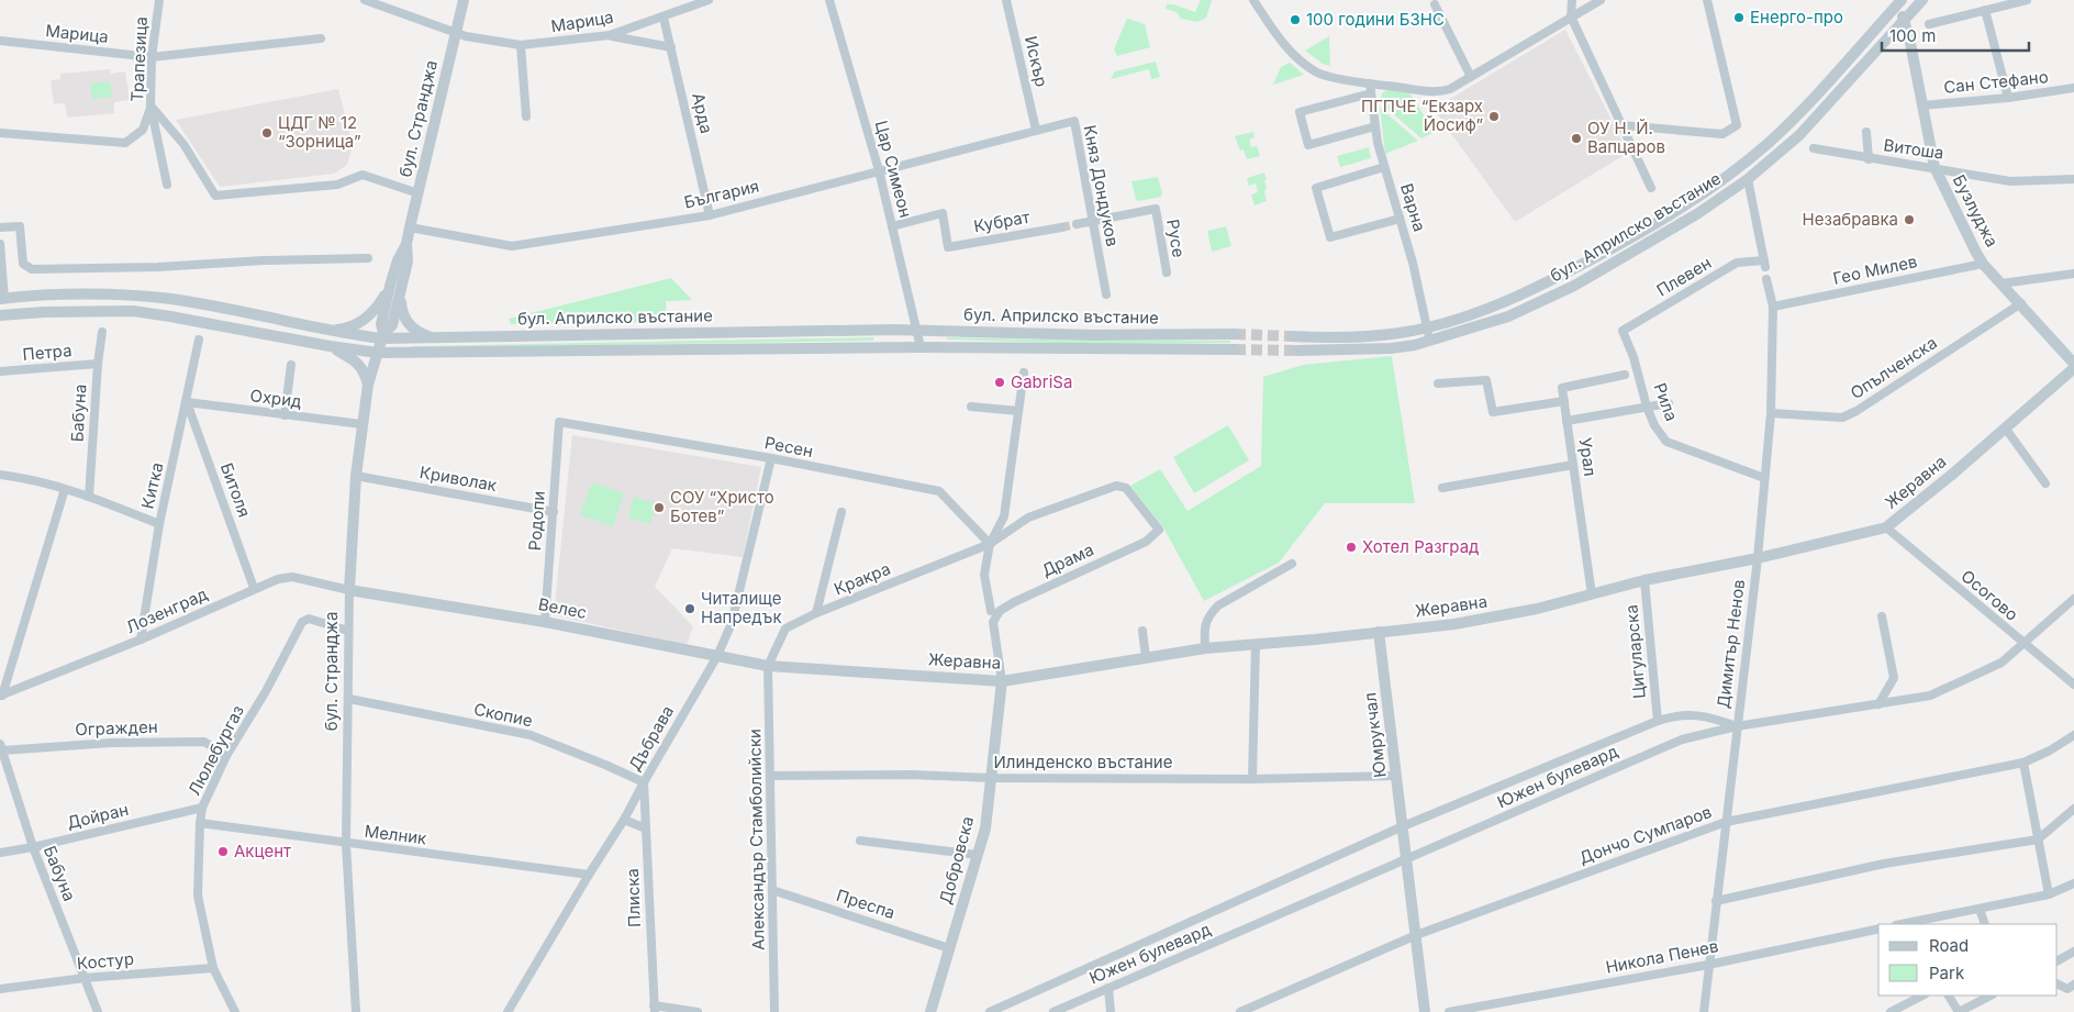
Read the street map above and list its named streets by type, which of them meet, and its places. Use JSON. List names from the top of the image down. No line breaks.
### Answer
{"streets":{"street":["Марица","Трапезица","Искър","Сан Стефано","Арда","бул. Странджа","Витоша","Цар Симеон","Княз Дондуков","България","Варна","Бузлуджа","Кубрат","бул. Априлско въстание","Русе","Гео Милев","Плевен","Петра","Опълченска","Охрид","Рила","Бабуна","Ресен","Урал","Криволак","Жеравна","Китка","Битоля","Родопи","Драма","Кракра","Осогово","Велес","Лозенград","Димитър Ненов","Цигуларска","Скопие","Огражден","Юмрукчал","Дъбрава","Люлебургаз","Илинденско въстание","Южен булевард","Дойран","Мелник","Дончо Сумпаров","Александър Стамболийски","Добровска","Плиска","Преспа","Никола Пенев","Костур"]},"crossings":[["Марица","Трапезица"],["Марица","Арда"],["Марица","бул. Странджа"],["Искър","Княз Дондуков"],["Искър","България"],["Сан Стефано","Бузлуджа"],["Арда","България"],["бул. Странджа","България"],["бул. Странджа","бул. Априлско въстание"],["бул. Странджа","Охрид"],["бул. Странджа","Криволак"],["бул. Странджа","Велес"],["бул. Странджа","Лозенград"],["бул. Странджа","Скопие"],["бул. Странджа","Люлебургаз"],["бул. Странджа","Мелник"],["Витоша","Бузлуджа"],["Цар Симеон","България"],["Цар Симеон","Кубрат"],["Цар Симеон","бул. Априлско въстание"],["Княз Дондуков","България"],["Княз Дондуков","Русе"],["Варна","бул. Априлско въстание"],["Бузлуджа","бул. Априлско въстание"],["Бузлуджа","Гео Милев"],["Бузлуджа","Опълченска"],["Бузлуджа","Жеравна"],["бул. Априлско въстание","Плевен"],["Гео Милев","Димитър Ненов"],["Плевен","Рила"],["Петра","Бабуна"],["Опълченска","Димитър Ненов"],["Охрид","Китка"],["Охрид","Битоля"],["Рила","Димитър Ненов"],["Бабуна","Огражден"],["Бабуна","Дойран"],["Бабуна","Костур"],["Ресен","Родопи"],["Ресен","Кракра"],["Ресен","Дъбрава"],["Урал","Жеравна"],["Криволак","Родопи"],["Жеравна","Драма"],["Жеравна","Кракра"],["Жеравна","Осогово"],["Жеравна","Велес"],["Жеравна","Димитър Ненов"],["Жеравна","Цигуларска"],["Жеравна","Юмрукчал"],["Жеравна","Александър Стамболийски"],["Жеравна","Добровска"],["Китка","Битоля"],["Китка","Лозенград"],["Битоля","Лозенград"],["Родопи","Велес"],["Драма","Кракра"],["Драма","Добровска"],["Кракра","Велес"],["Кракра","Александър Стамболийски"],["Осогово","Южен булевард"],["Велес","Лозенград"],["Велес","Дъбрава"],["Велес","Александър Стамболийски"],["Димитър Ненов","Южен булевард"],["Димитър Ненов","Дончо Сумпаров"],["Димитър Ненов","Никола Пенев"],["Скопие","Дъбрава"],["Скопие","Плиска"],["Огражден","Люлебургаз"],["Юмрукчал","Илинденско въстание"],["Юмрукчал","Южен булевард"],["Дъбрава","Мелник"],["Дъбрава","Плиска"],["Люлебургаз","Дойран"],["Люлебургаз","Мелник"],["Люлебургаз","Костур"],["Илинденско въстание","Александър Стамболийски"],["Илинденско въстание","Добровска"],["Александър Стамболийски","Преспа"],["Добровска","Преспа"]],"places":["Енерго-про","100 години БЗНС","ПГПЧЕ “Екзарх Йосиф”","ЦДГ № 12 “Зорница”","ОУ Н. Й. Вапцаров","Незабравка","GabriSa","СОУ “Христо Ботев”","Хотел Разград","Читалище Напредък","Акцент"],"legend":["Road","Park"],"scale_bar":"100 m"}
